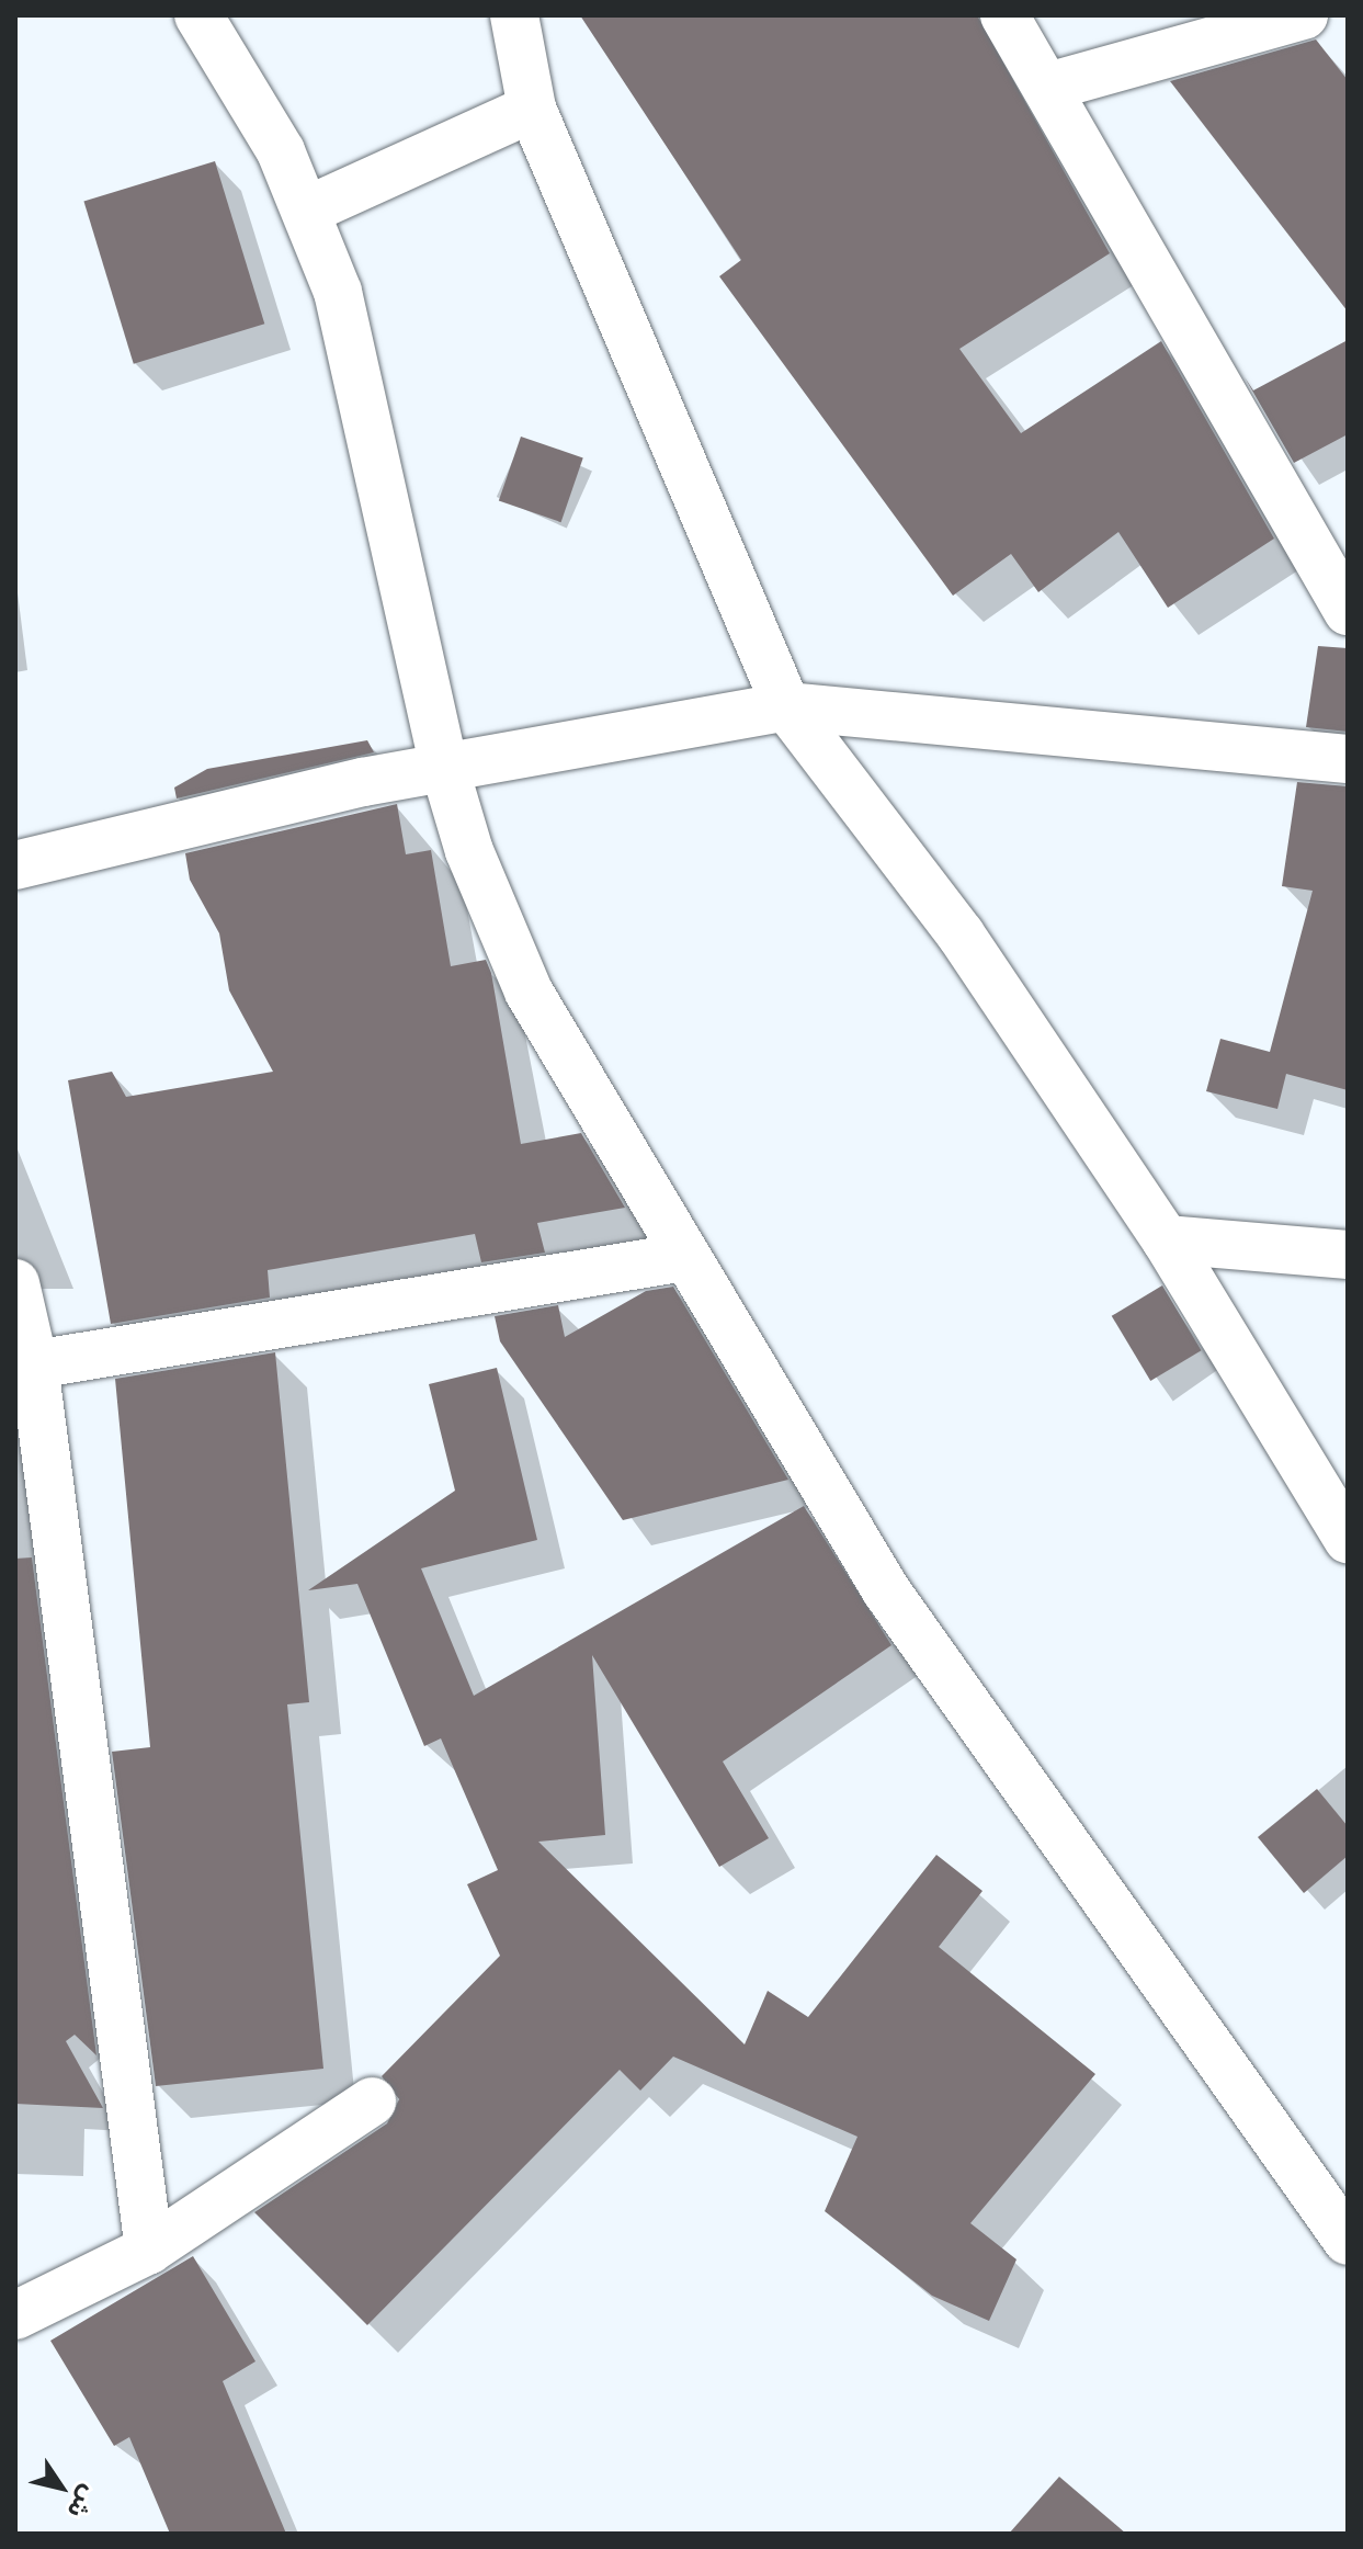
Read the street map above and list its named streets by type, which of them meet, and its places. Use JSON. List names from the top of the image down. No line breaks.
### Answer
{"north":"bottom right"}
